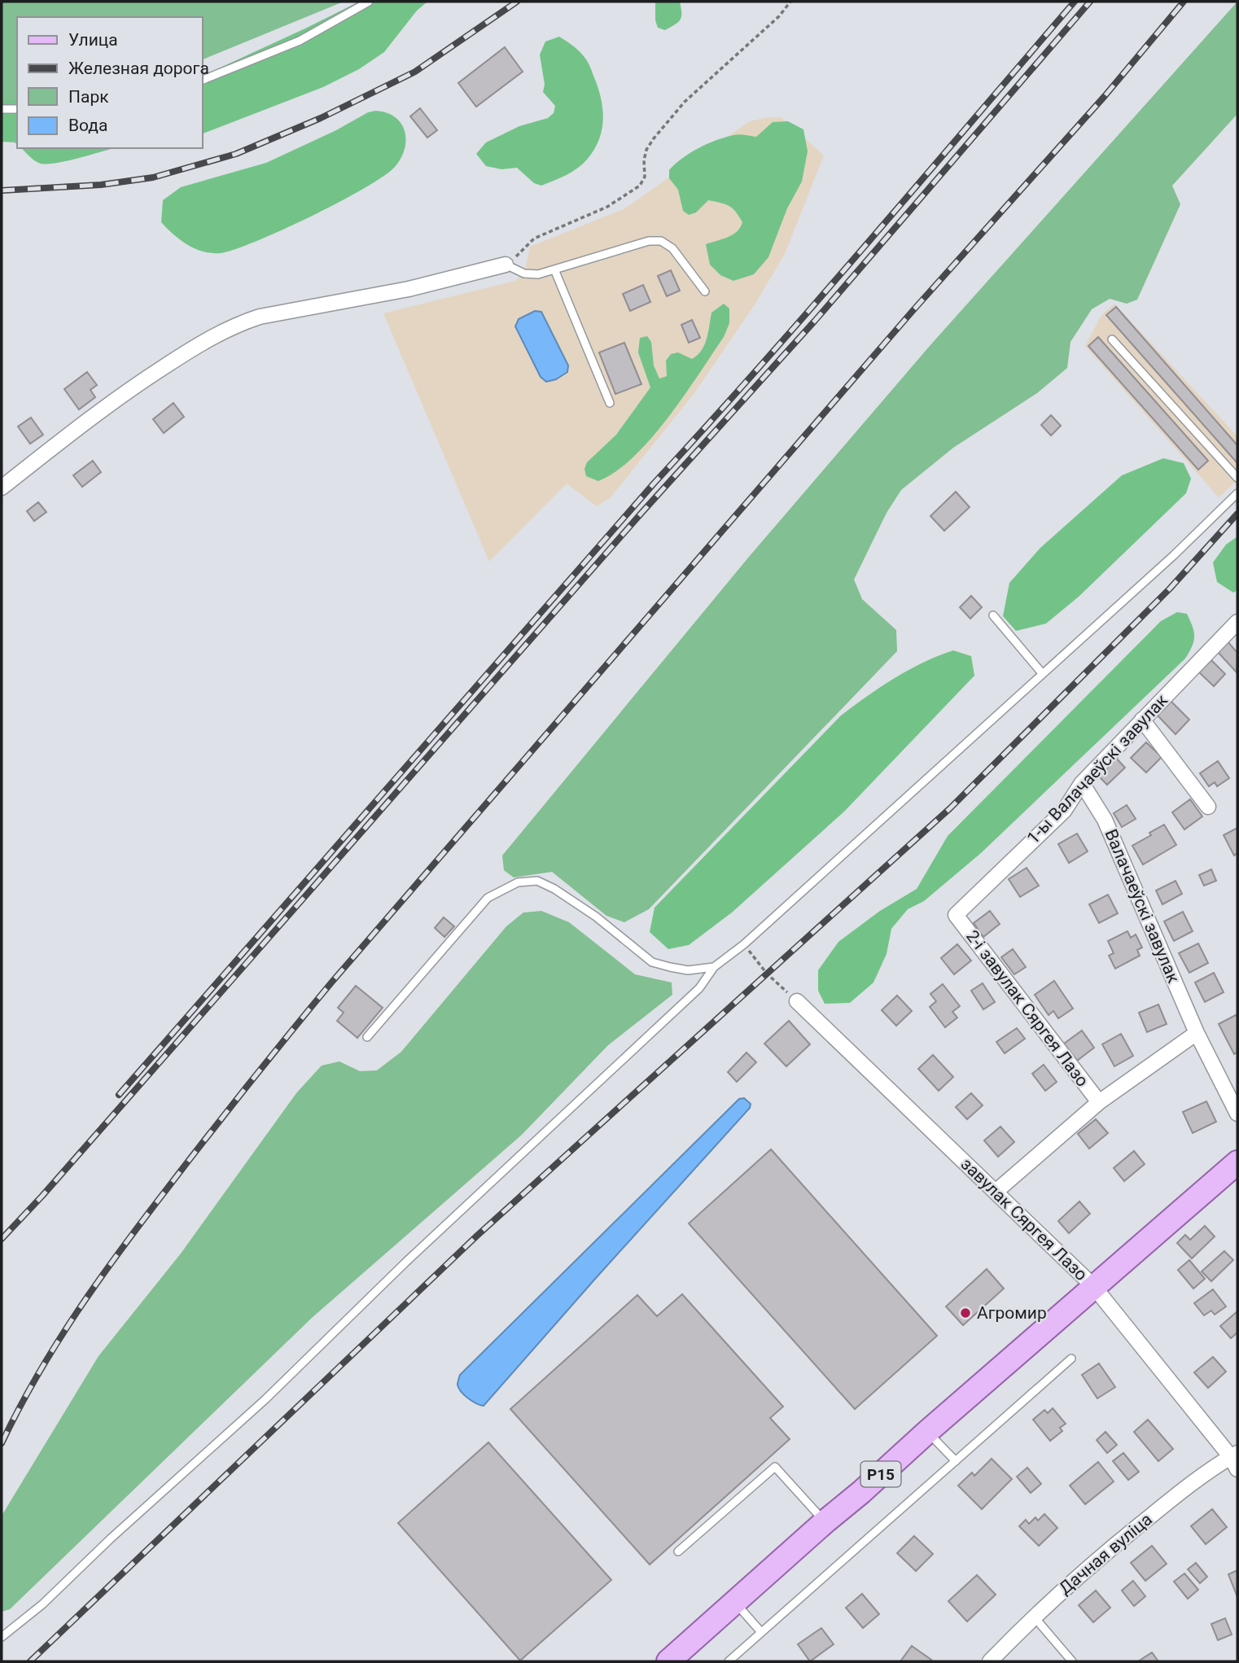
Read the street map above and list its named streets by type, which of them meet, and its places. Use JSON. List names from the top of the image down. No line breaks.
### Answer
{"streets":{"main road":["Р15"],"street":["1-ы Валачаеўскі завулак","Валачаеўскі завулак","2-і завулак Сяргея Лазо","завулак Сяргея Лазо","Дачная вуліца"]},"crossings":[["1-ы Валачаеўскі завулак","Валачаеўскі завулак"],["1-ы Валачаеўскі завулак","2-і завулак Сяргея Лазо"],["завулак Сяргея Лазо","Р15"],["завулак Сяргея Лазо","Дачная вуліца"]],"places":["Агромир"],"legend":["Улица","Железная дорога","Парк","Вода"]}
